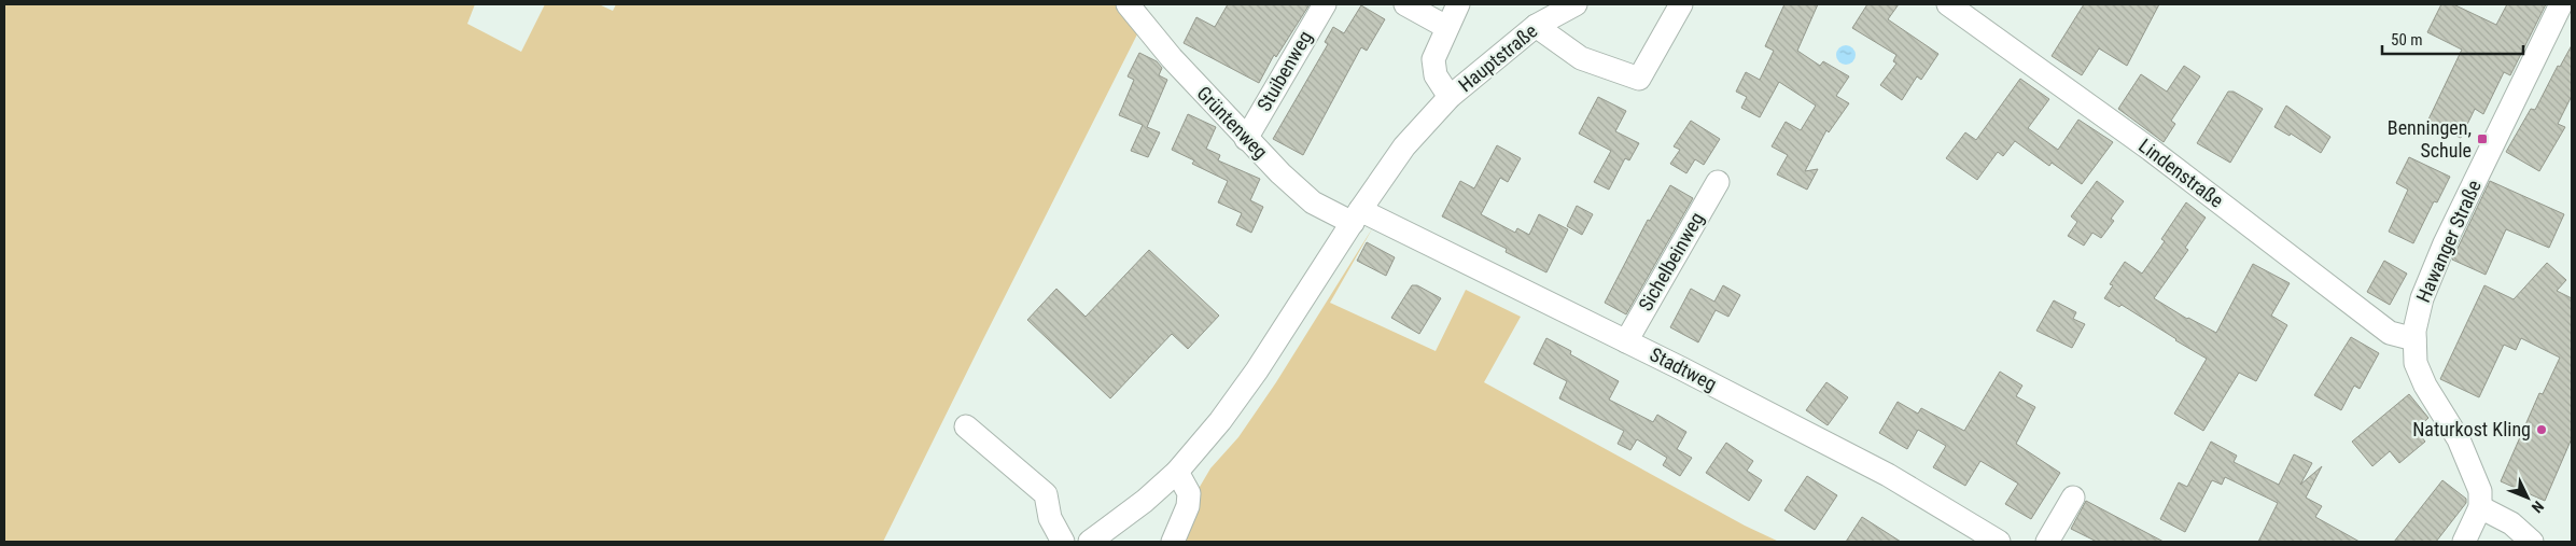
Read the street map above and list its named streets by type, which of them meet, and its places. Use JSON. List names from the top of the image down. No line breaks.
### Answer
{"streets":{"street":["Hauptstraße","Stuibenweg","Grüntenweg","Lindenstraße","Hawanger Straße","Sichelbeinweg","Stadtweg"]},"crossings":[["Hauptstraße","Grüntenweg"],["Hauptstraße","Stadtweg"],["Stuibenweg","Grüntenweg"],["Grüntenweg","Stadtweg"],["Lindenstraße","Hawanger Straße"],["Sichelbeinweg","Stadtweg"]],"places":{"transit":["Benningen, Schule"],"other":["Naturkost Kling"]},"scale_bar":"50 m","north":"bottom right"}
